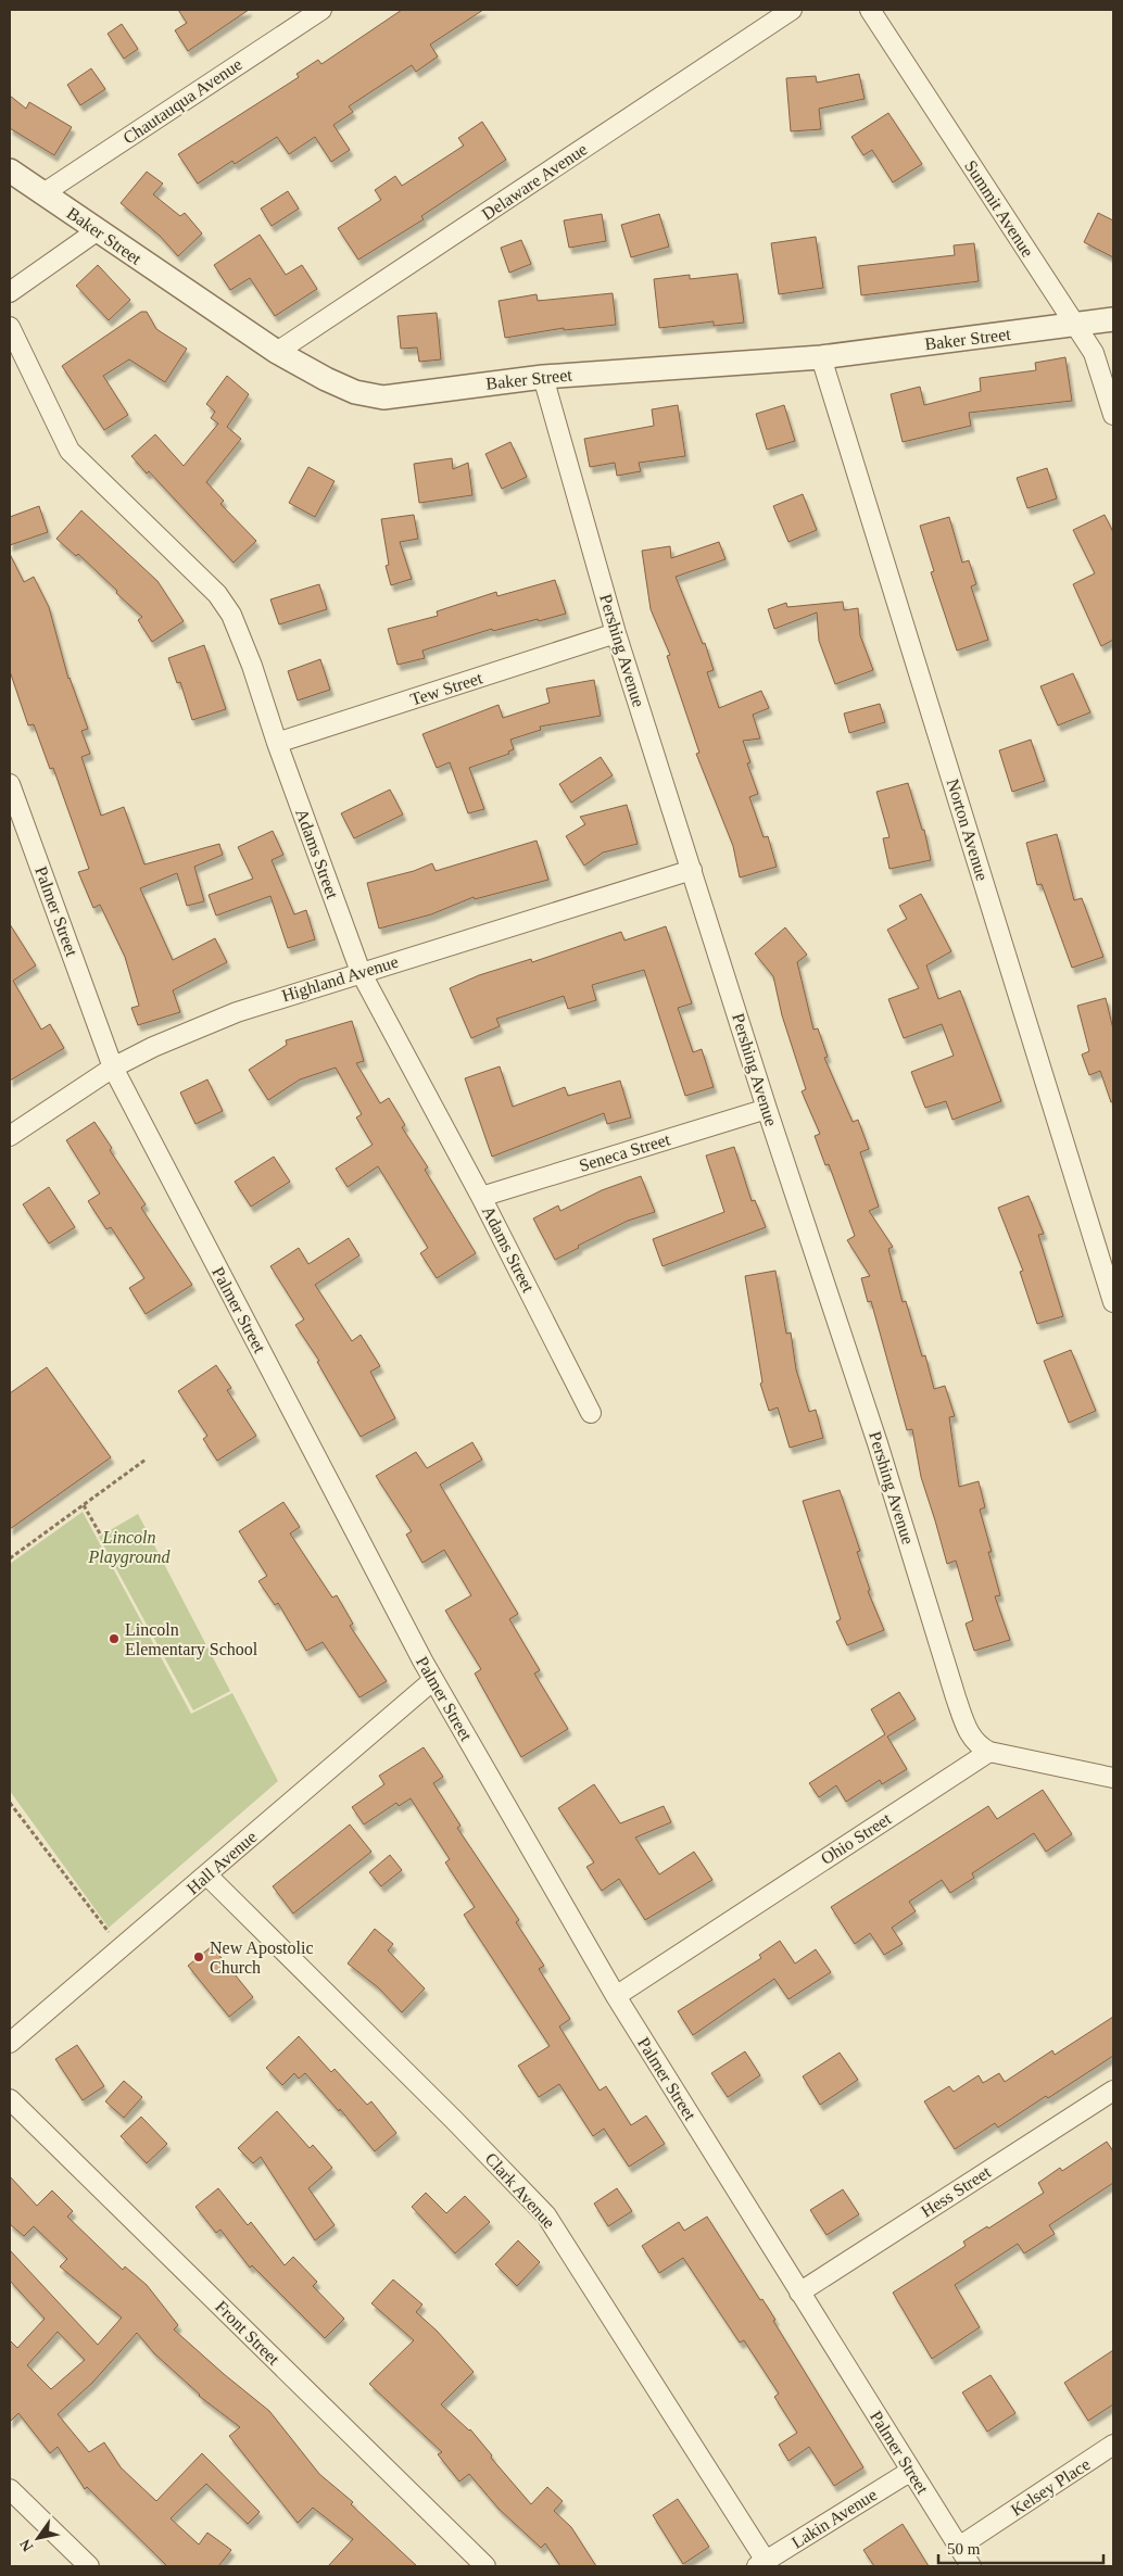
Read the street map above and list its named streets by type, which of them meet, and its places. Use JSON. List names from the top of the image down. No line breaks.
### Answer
{"streets":{"street":["Chautauqua Avenue","Delaware Avenue","Summit Avenue","Baker Street","Pershing Avenue","Tew Street","Norton Avenue","Adams Street","Palmer Street","Highland Avenue","Seneca Street","Ohio Street","Hall Avenue","Clark Avenue","Hess Street","Front Street","Kelsey Place","Lakin Avenue"]},"crossings":[["Chautauqua Avenue","Baker Street"],["Delaware Avenue","Baker Street"],["Summit Avenue","Baker Street"],["Baker Street","Pershing Avenue"],["Baker Street","Norton Avenue"],["Pershing Avenue","Tew Street"],["Pershing Avenue","Highland Avenue"],["Pershing Avenue","Seneca Street"],["Pershing Avenue","Ohio Street"],["Tew Street","Adams Street"],["Adams Street","Highland Avenue"],["Adams Street","Seneca Street"],["Palmer Street","Highland Avenue"],["Palmer Street","Ohio Street"],["Palmer Street","Hall Avenue"],["Palmer Street","Hess Street"],["Palmer Street","Kelsey Place"],["Palmer Street","Lakin Avenue"],["Hall Avenue","Clark Avenue"],["Clark Avenue","Lakin Avenue"]],"parks":["Lincoln Playground"],"places":["Lincoln Elementary School","New Apostolic Church"],"scale_bar":"50 m","north":"bottom left"}
